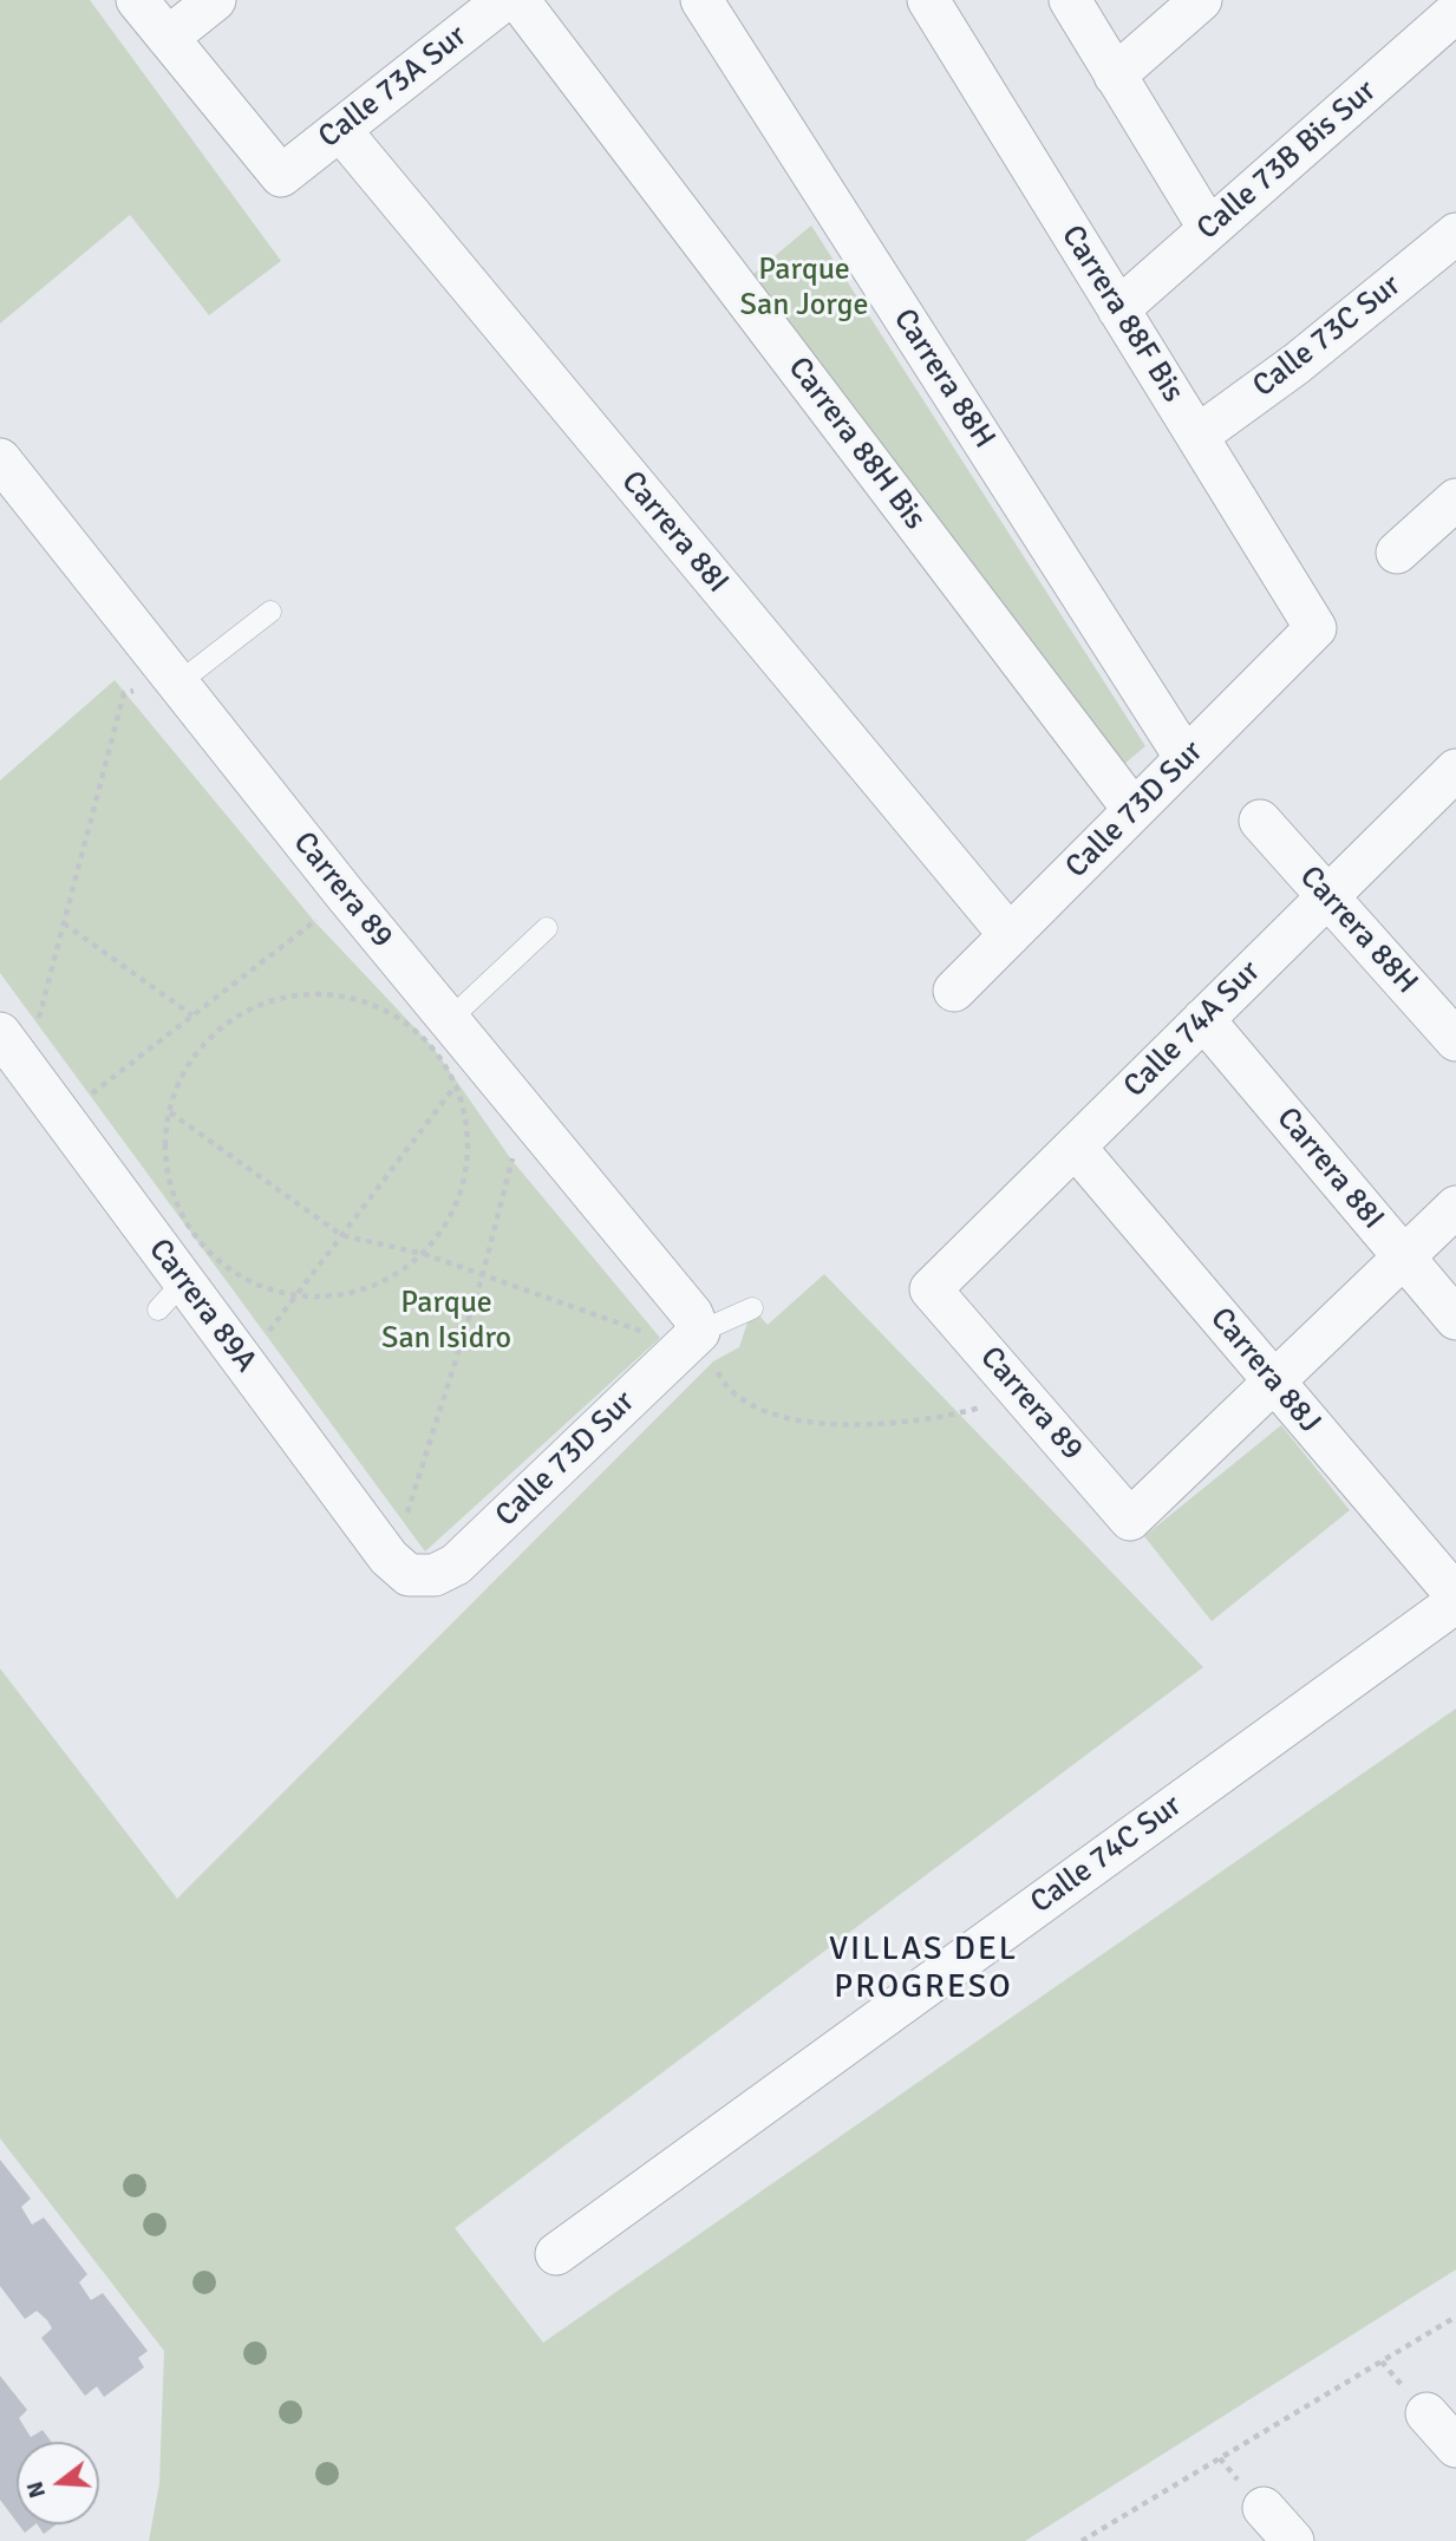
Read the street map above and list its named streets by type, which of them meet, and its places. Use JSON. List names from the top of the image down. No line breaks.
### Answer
{"streets":{"street":["Calle 73A Sur","Calle 73B Bis Sur","Carrera 88F Bis","Calle 73C Sur","Carrera 88H","Carrera 88H Bis","Carrera 88I","Calle 73D Sur","Carrera 89","Calle 74A Sur","Carrera 89A","Carrera 88J","Calle 74C Sur"]},"crossings":[["Calle 73A Sur","Carrera 88I"],["Calle 73B Bis Sur","Carrera 88F Bis"],["Carrera 88F Bis","Calle 73C Sur"],["Carrera 88F Bis","Calle 73D Sur"],["Carrera 88H","Calle 73D Sur"],["Carrera 88H","Calle 74A Sur"],["Carrera 88H Bis","Calle 73D Sur"],["Carrera 88I","Calle 73D Sur"],["Carrera 88I","Calle 74A Sur"],["Calle 73D Sur","Carrera 89"],["Calle 73D Sur","Carrera 89A"],["Carrera 89","Calle 74A Sur"],["Carrera 89","Carrera 88J"],["Calle 74A Sur","Carrera 88J"]],"districts":["VILLAS DEL PROGRESO"],"parks":["Parque San Jorge","Parque San Isidro"],"north":"left"}
